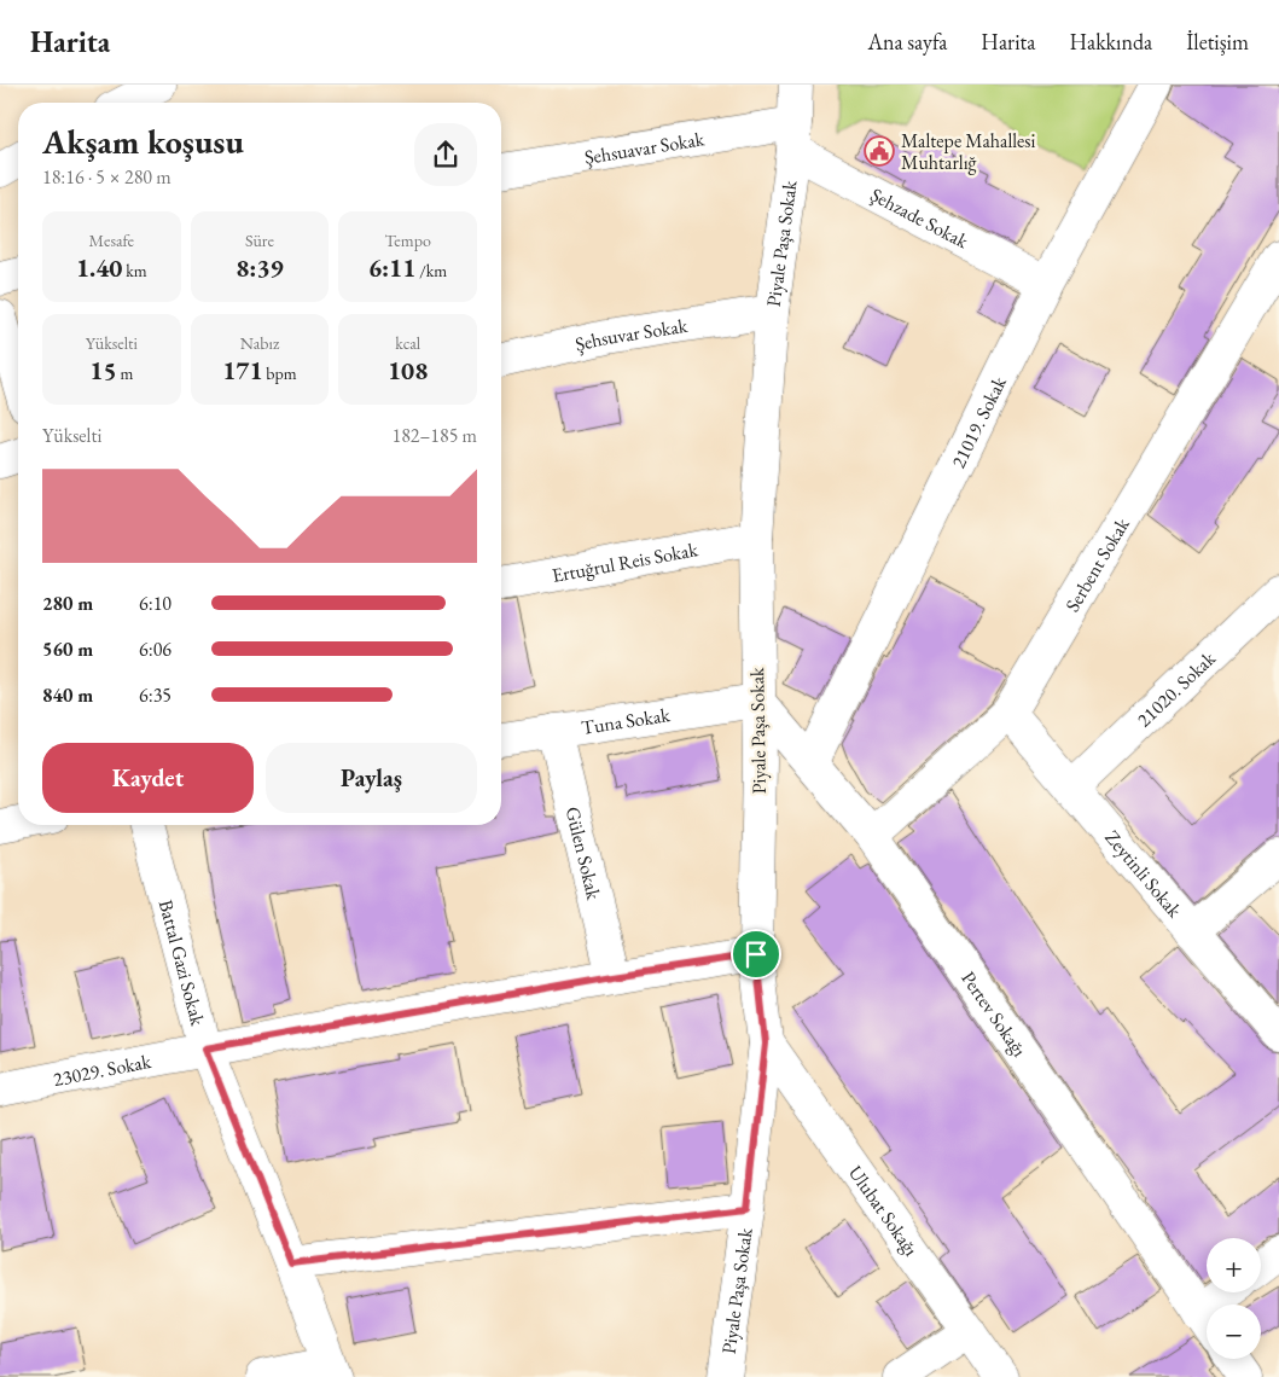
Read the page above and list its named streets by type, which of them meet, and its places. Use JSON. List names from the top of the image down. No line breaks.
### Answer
{"streets":{"street":["Şehsuavar Sokak","Şehzade Sokak","Piyale Paşa Sokak","Şehsuvar Sokak","21019. Sokak","Ertuğrul Reis Sokak","Serbent Sokak","21020. Sokak","Tuna Sokak","Gülen Sokak","Zeytinli Sokak","Battal Gazi Sokak","Pertev Sokağı","23029. Sokak","Ulubat Sokağı"]},"crossings":[["Şehsuavar Sokak","Şehzade Sokak"],["Şehsuavar Sokak","Piyale Paşa Sokak"],["Şehzade Sokak","Piyale Paşa Sokak"],["Şehzade Sokak","21019. Sokak"],["Piyale Paşa Sokak","Şehsuvar Sokak"],["Piyale Paşa Sokak","Ertuğrul Reis Sokak"],["Piyale Paşa Sokak","Tuna Sokak"],["Piyale Paşa Sokak","Pertev Sokağı"],["Piyale Paşa Sokak","23029. Sokak"],["Piyale Paşa Sokak","Ulubat Sokağı"],["21019. Sokak","Pertev Sokağı"],["Serbent Sokak","Zeytinli Sokak"],["Serbent Sokak","Pertev Sokağı"],["21020. Sokak","Zeytinli Sokak"],["Tuna Sokak","Gülen Sokak"],["Tuna Sokak","Pertev Sokağı"],["Gülen Sokak","23029. Sokak"],["Battal Gazi Sokak","23029. Sokak"]],"places":{"public building":["Maltepe Mahallesi Muhtarlığ"]},"page":{"header":"Harita","nav":["Ana sayfa","Harita","Hakkında","İletişim"],"heading":["Akşam koşusu","18:16 · 5 × 280 m"],"stats":[["Mesafe","1.40 km"],["Süre","8:39"],["Tempo","6:11 /km"],["Yükselti","15 m"],["Nabız","171 bpm"],["kcal","108"]],"chart":["Yükselti","182–185 m"],"list":[{"name":"280 m","note":"6:10"},{"name":"560 m","note":"6:06"},{"name":"840 m","note":"6:35"}],"buttons":["Kaydet","Paylaş"],"map_buttons":["+","−"]}}
